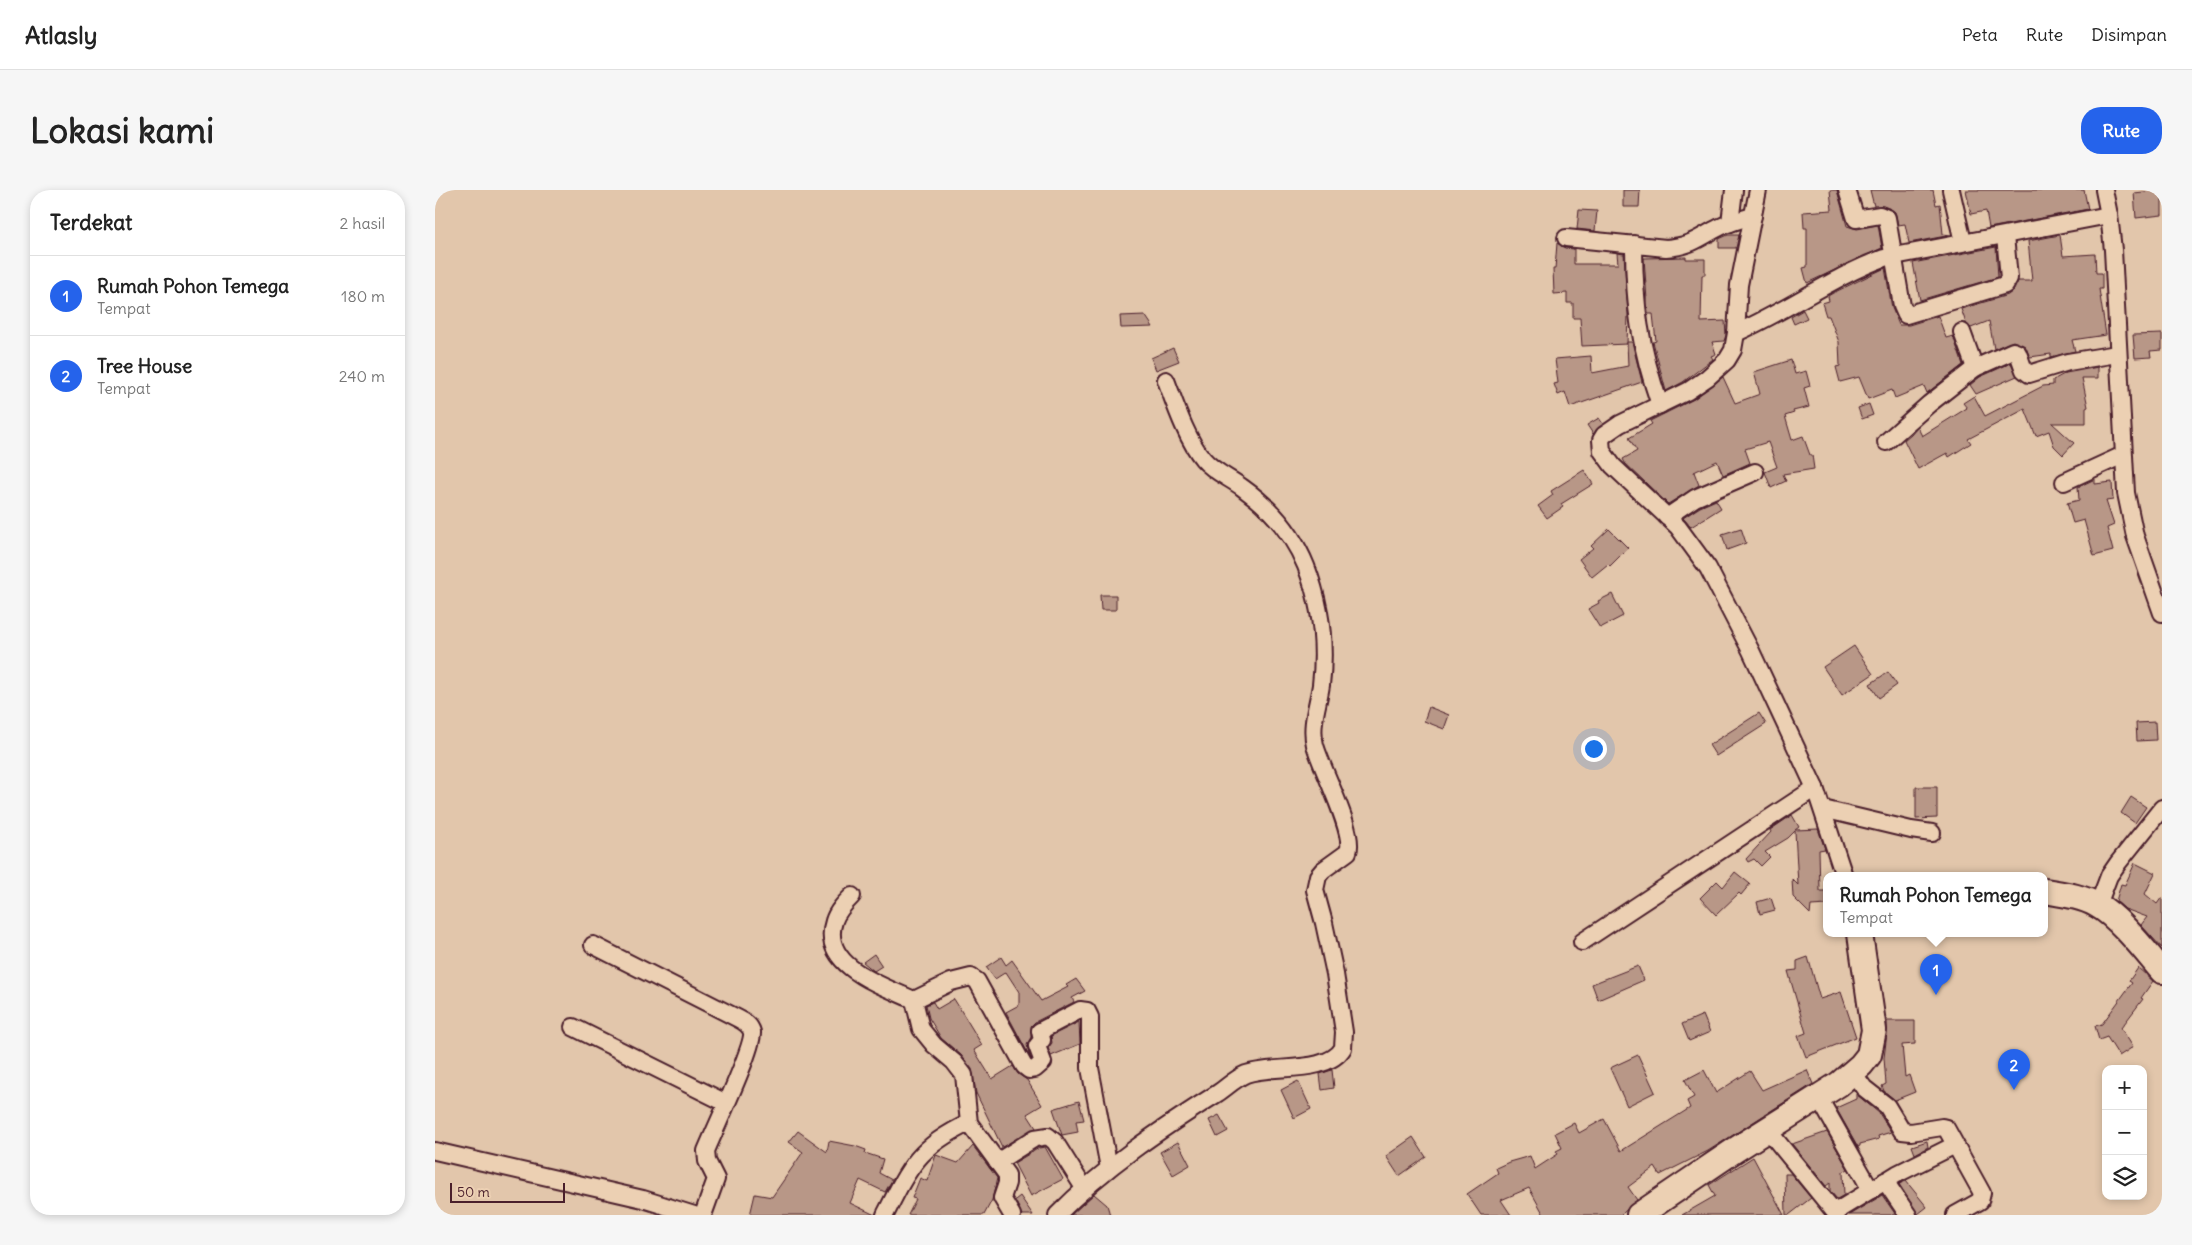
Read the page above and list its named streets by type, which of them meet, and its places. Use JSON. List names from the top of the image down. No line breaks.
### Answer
{"scale_bar":"50 m","page":{"header":"Atlasly","nav":["Peta","Rute","Disimpan"],"buttons":"Rute","title":"Lokasi kami","heading":["Terdekat","2 hasil"],"list":[{"mark":"1","name":"Rumah Pohon Temega","note":"Tempat","value":"180 m"},{"mark":"2","name":"Tree House","note":"Tempat","value":"240 m"}],"popup":["Rumah Pohon Temega","Tempat"],"pins":["1","2"],"map_buttons":["+","−"],"scale":"50 m"}}
